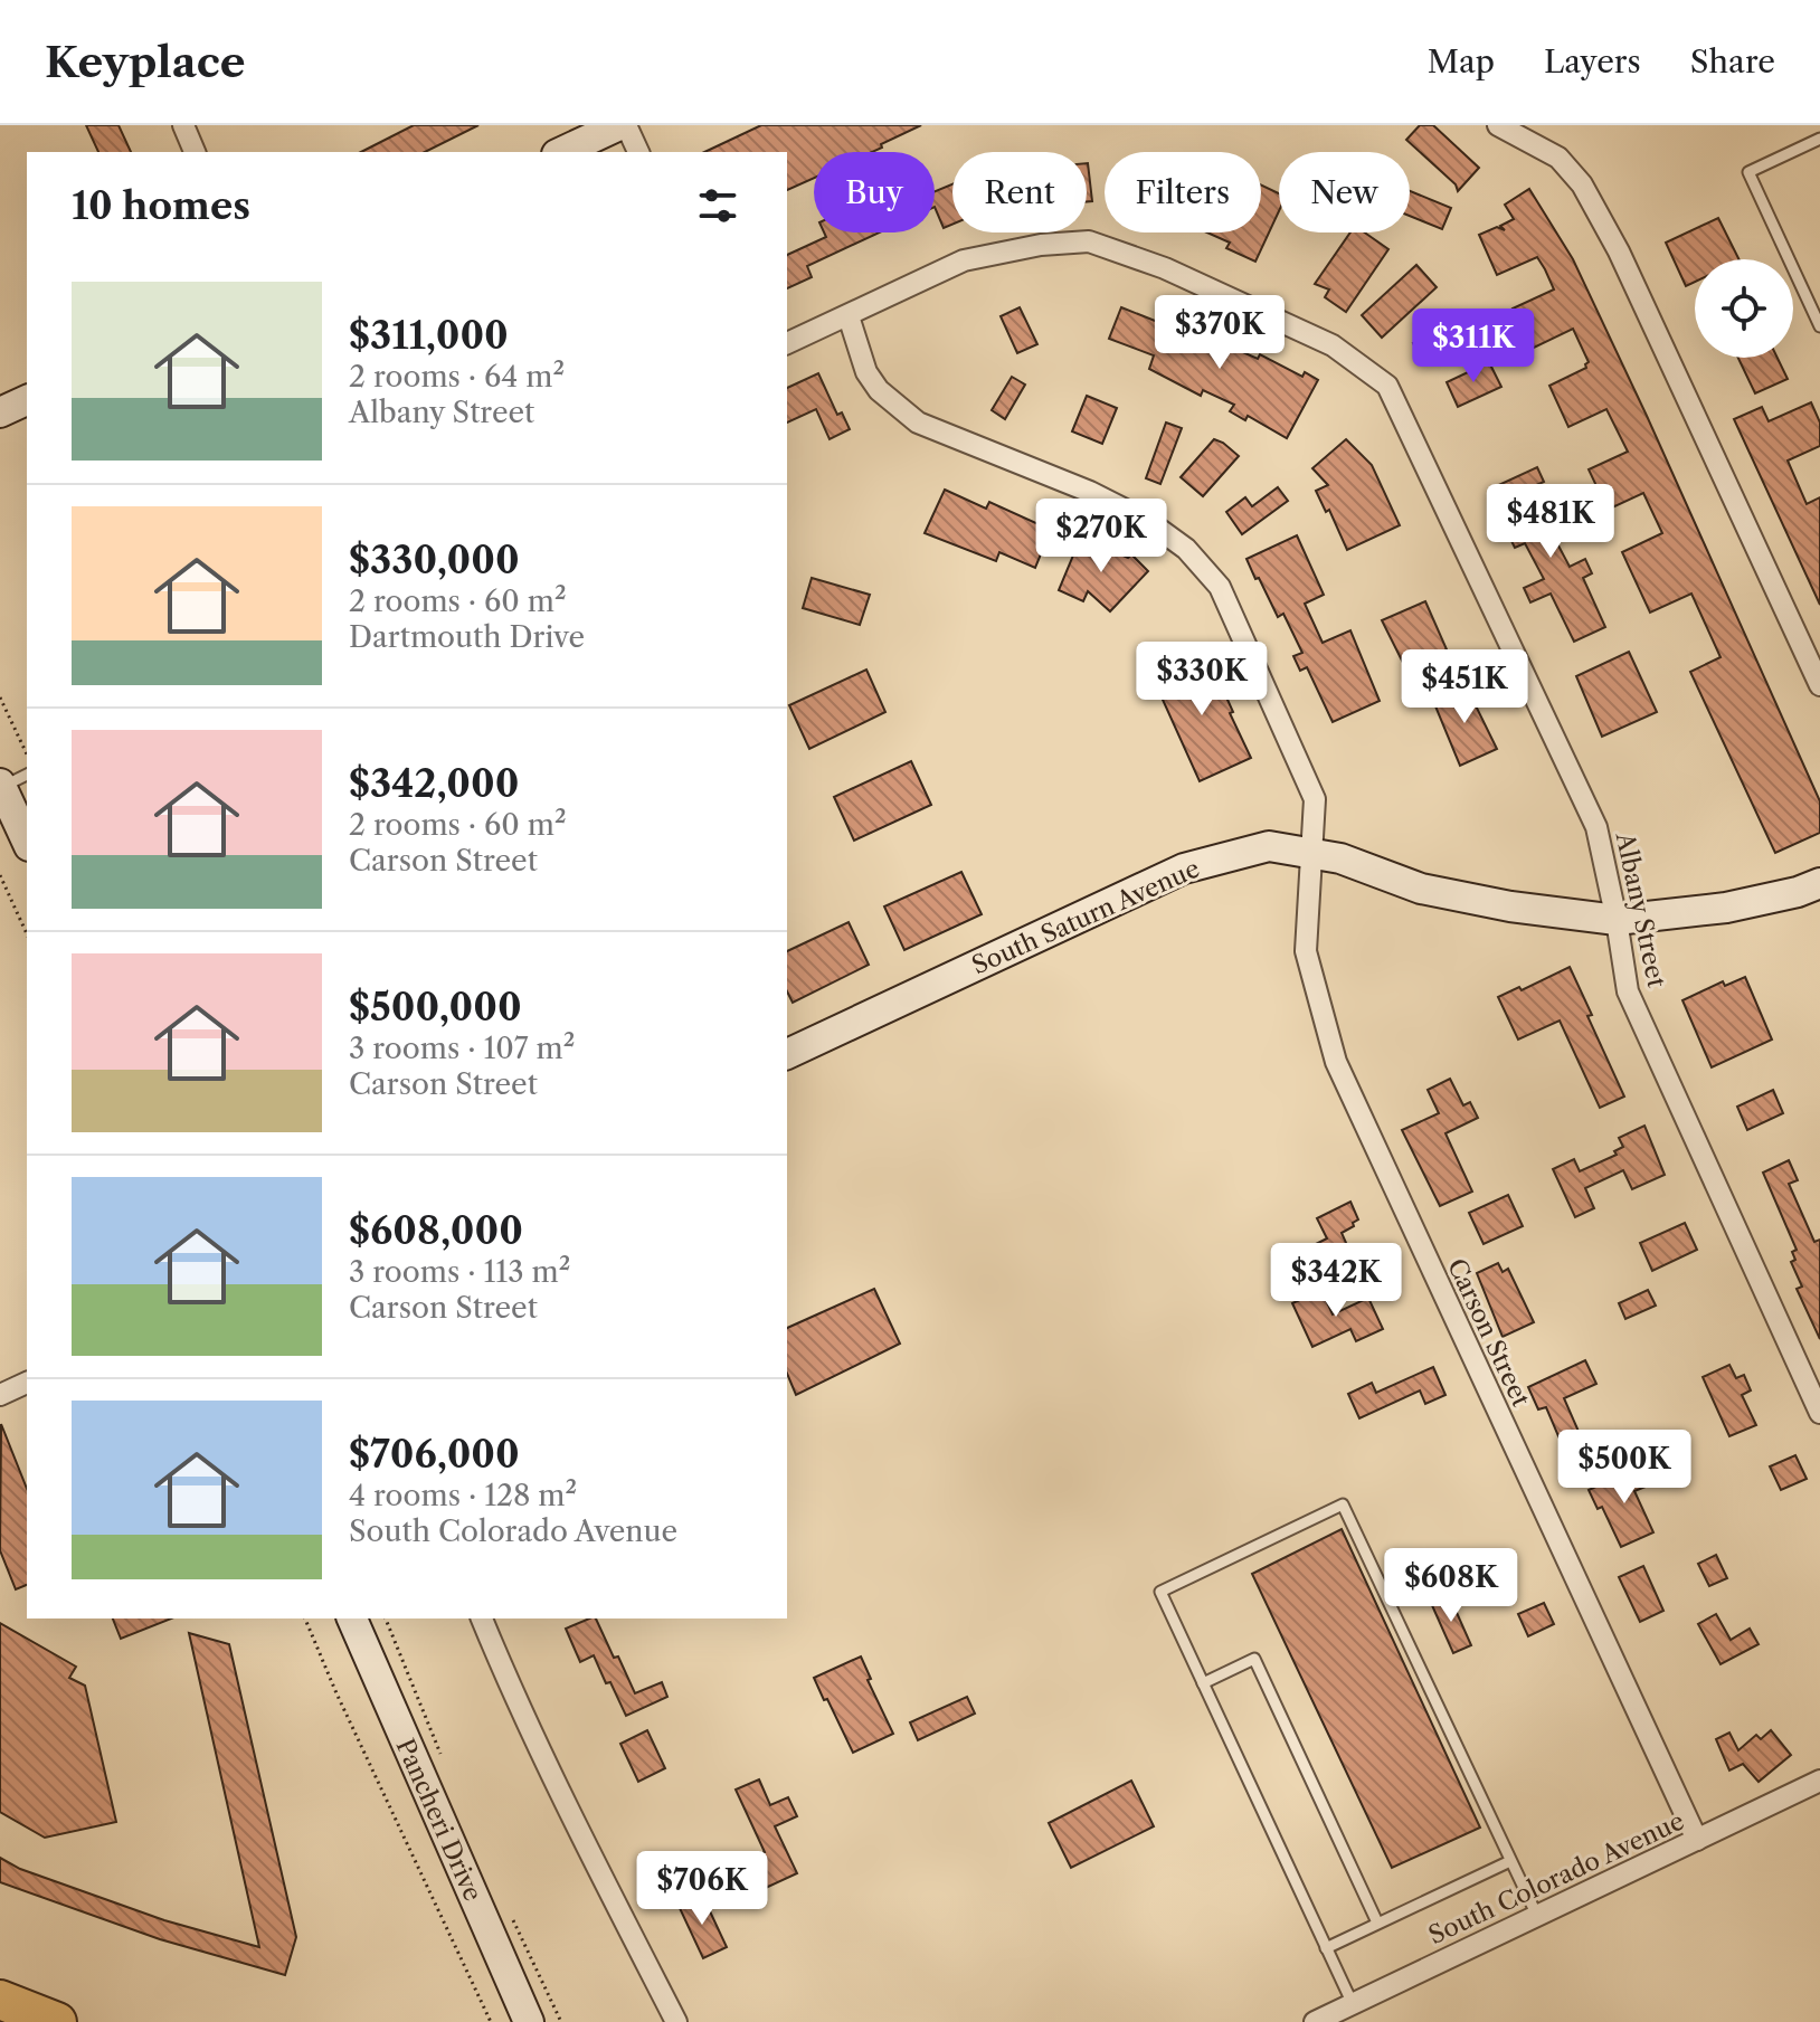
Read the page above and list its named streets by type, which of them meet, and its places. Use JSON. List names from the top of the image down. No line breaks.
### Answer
{"streets":{"street":["Albany Street","South Saturn Avenue","Carson Street","Pancheri Drive","South Colorado Avenue"]},"crossings":[["Albany Street","South Saturn Avenue"],["Albany Street","Carson Street"],["South Saturn Avenue","Carson Street"],["Carson Street","South Colorado Avenue"]],"page":{"header":"Keyplace","nav":["Map","Layers","Share"],"chip":["Buy","Rent","Filters","New"],"heading":"10 homes","list":[{"name":"$311,000","note":"2 rooms · 64 m² · Albany Street"},{"name":"$330,000","note":"2 rooms · 60 m² · Dartmouth Drive"},{"name":"$342,000","note":"2 rooms · 60 m² · Carson Street"},{"name":"$500,000","note":"3 rooms · 107 m² · Carson Street"},{"name":"$608,000","note":"3 rooms · 113 m² · Carson Street"},{"name":"$706,000","note":"4 rooms · 128 m² · South Colorado Avenue"}],"price":["$370K","$311K","$481K","$270K","$330K","$451K","$342K","$500K","$608K","$706K"]}}
